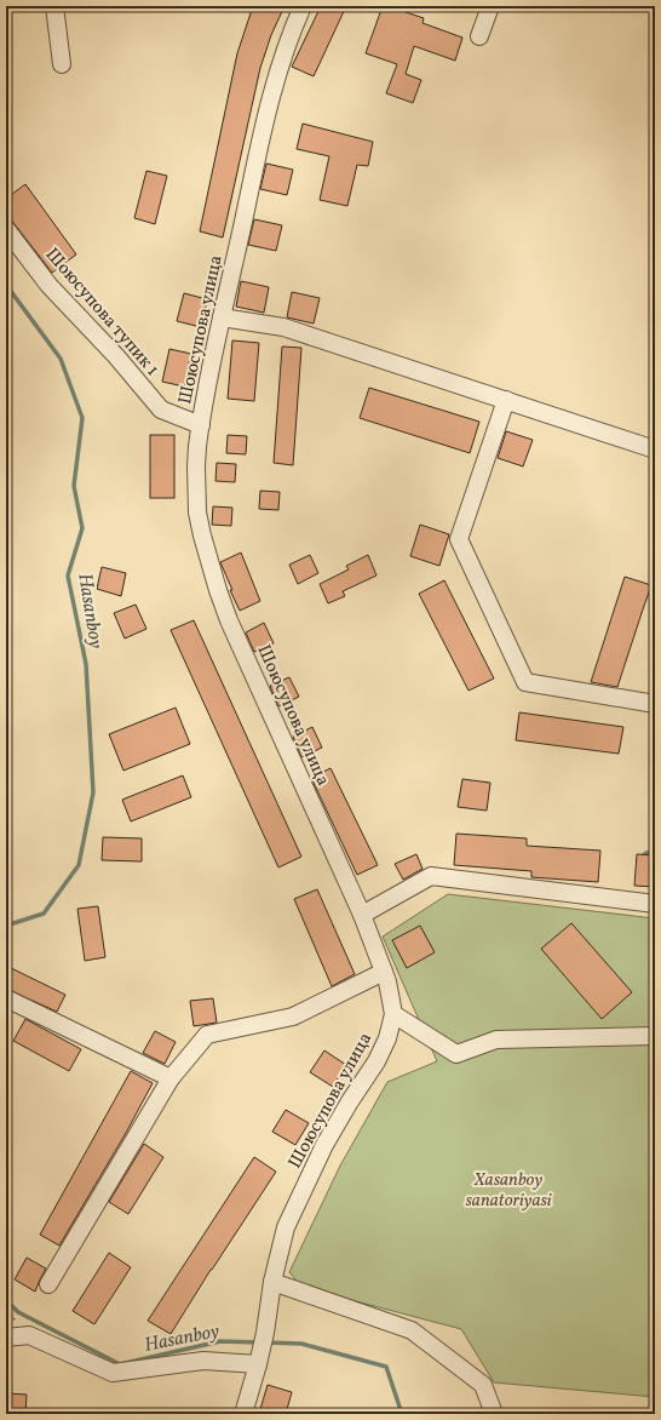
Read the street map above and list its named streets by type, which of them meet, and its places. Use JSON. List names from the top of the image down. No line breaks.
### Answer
{"streets":{"street":["Шоюсупова тупик 1","Шоюсупова улица"]},"crossings":[["Шоюсупова тупик 1","Шоюсупова улица"]],"water":["Hasanboy"],"parks":["Xasanboy sanatoriyasi"]}
